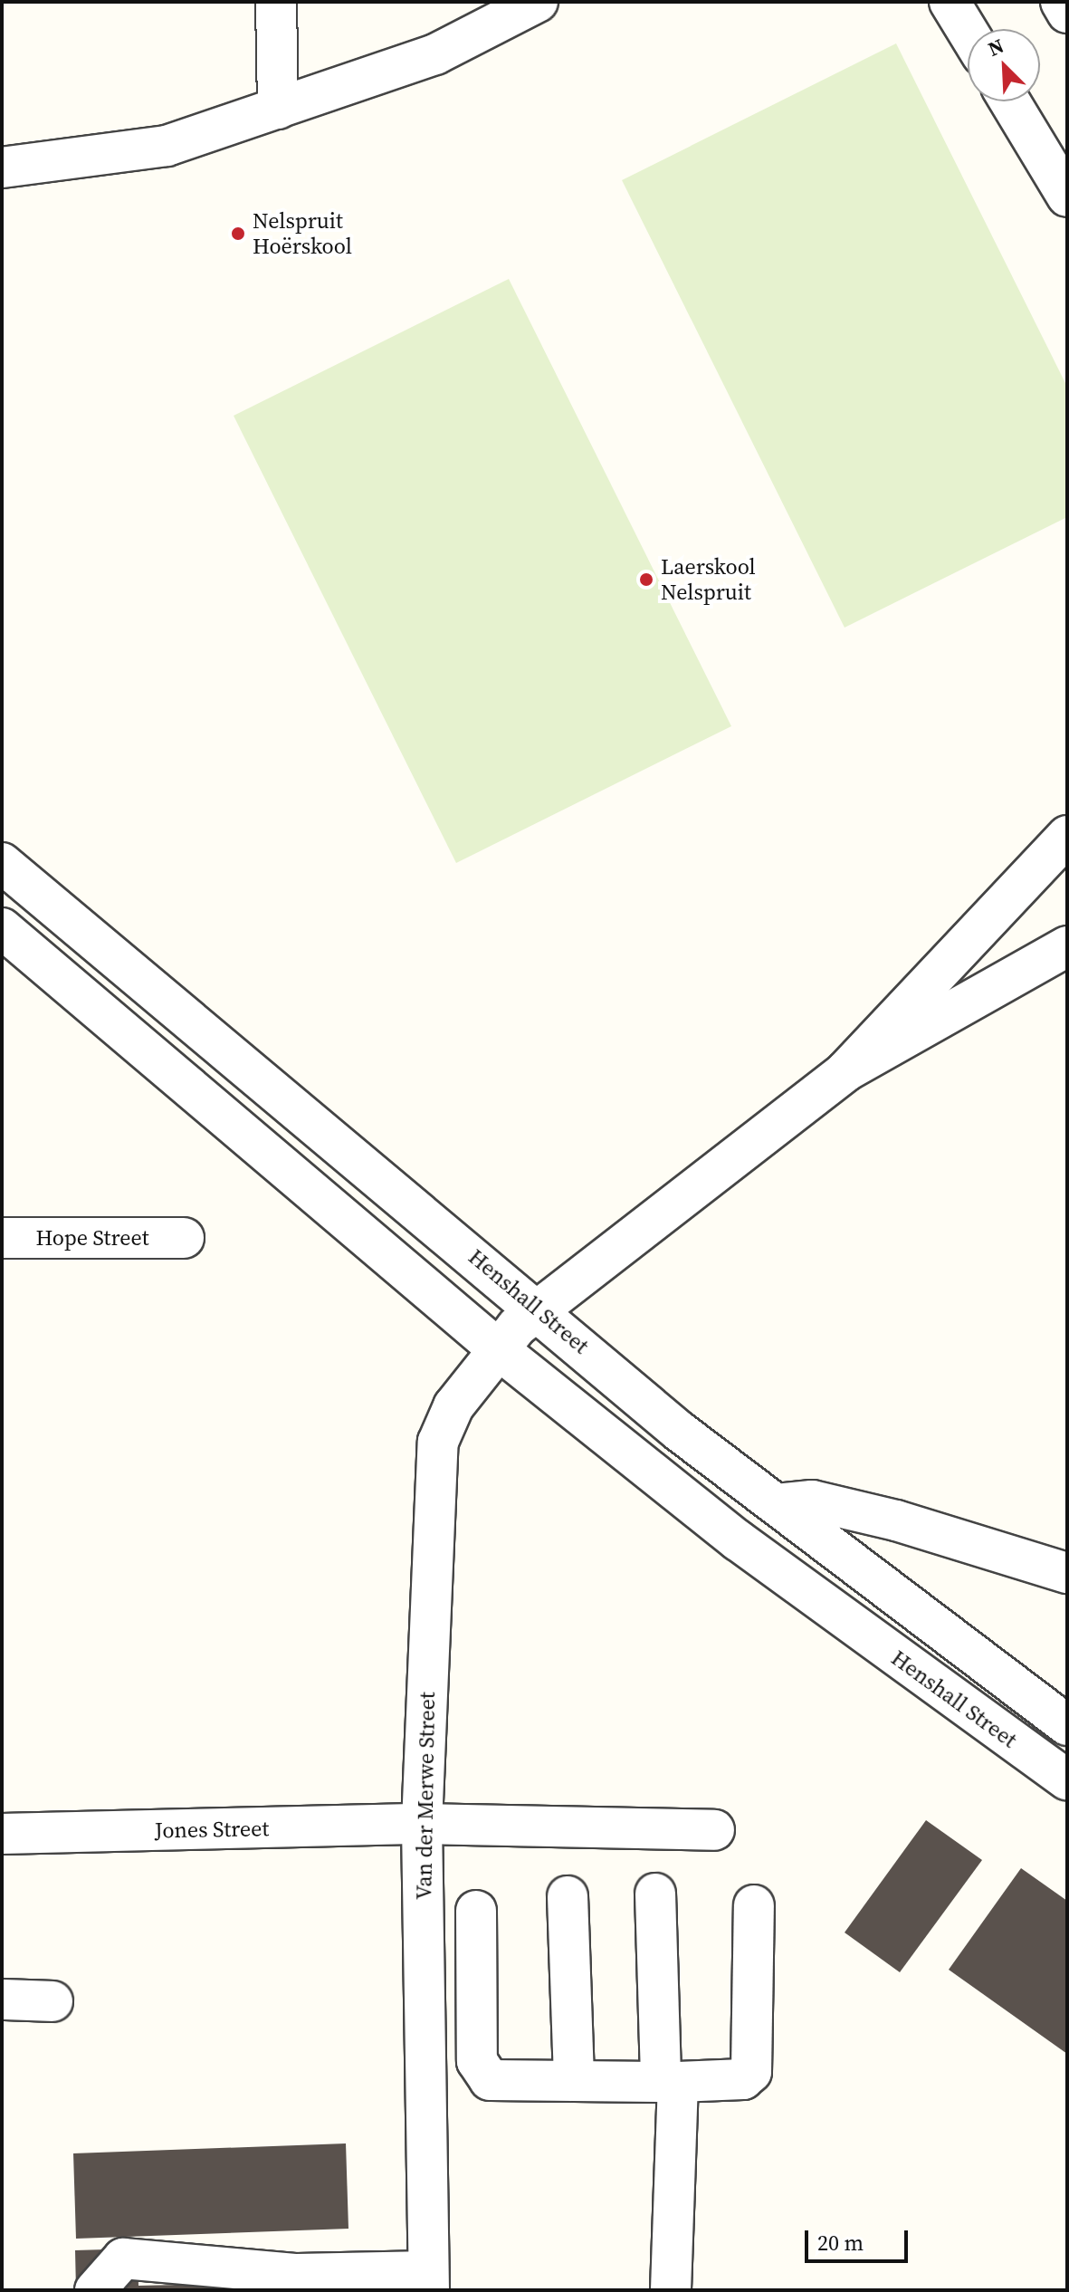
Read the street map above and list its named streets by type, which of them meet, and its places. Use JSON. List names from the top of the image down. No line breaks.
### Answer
{"streets":{"street":["Hope Street","Henshall Street","Van der Merwe Street","Jones Street"]},"crossings":[["Henshall Street","Van der Merwe Street"],["Van der Merwe Street","Jones Street"]],"places":["Nelspruit Hoërskool","Laerskool Nelspruit"],"scale_bar":"20 m","north":"top left"}
